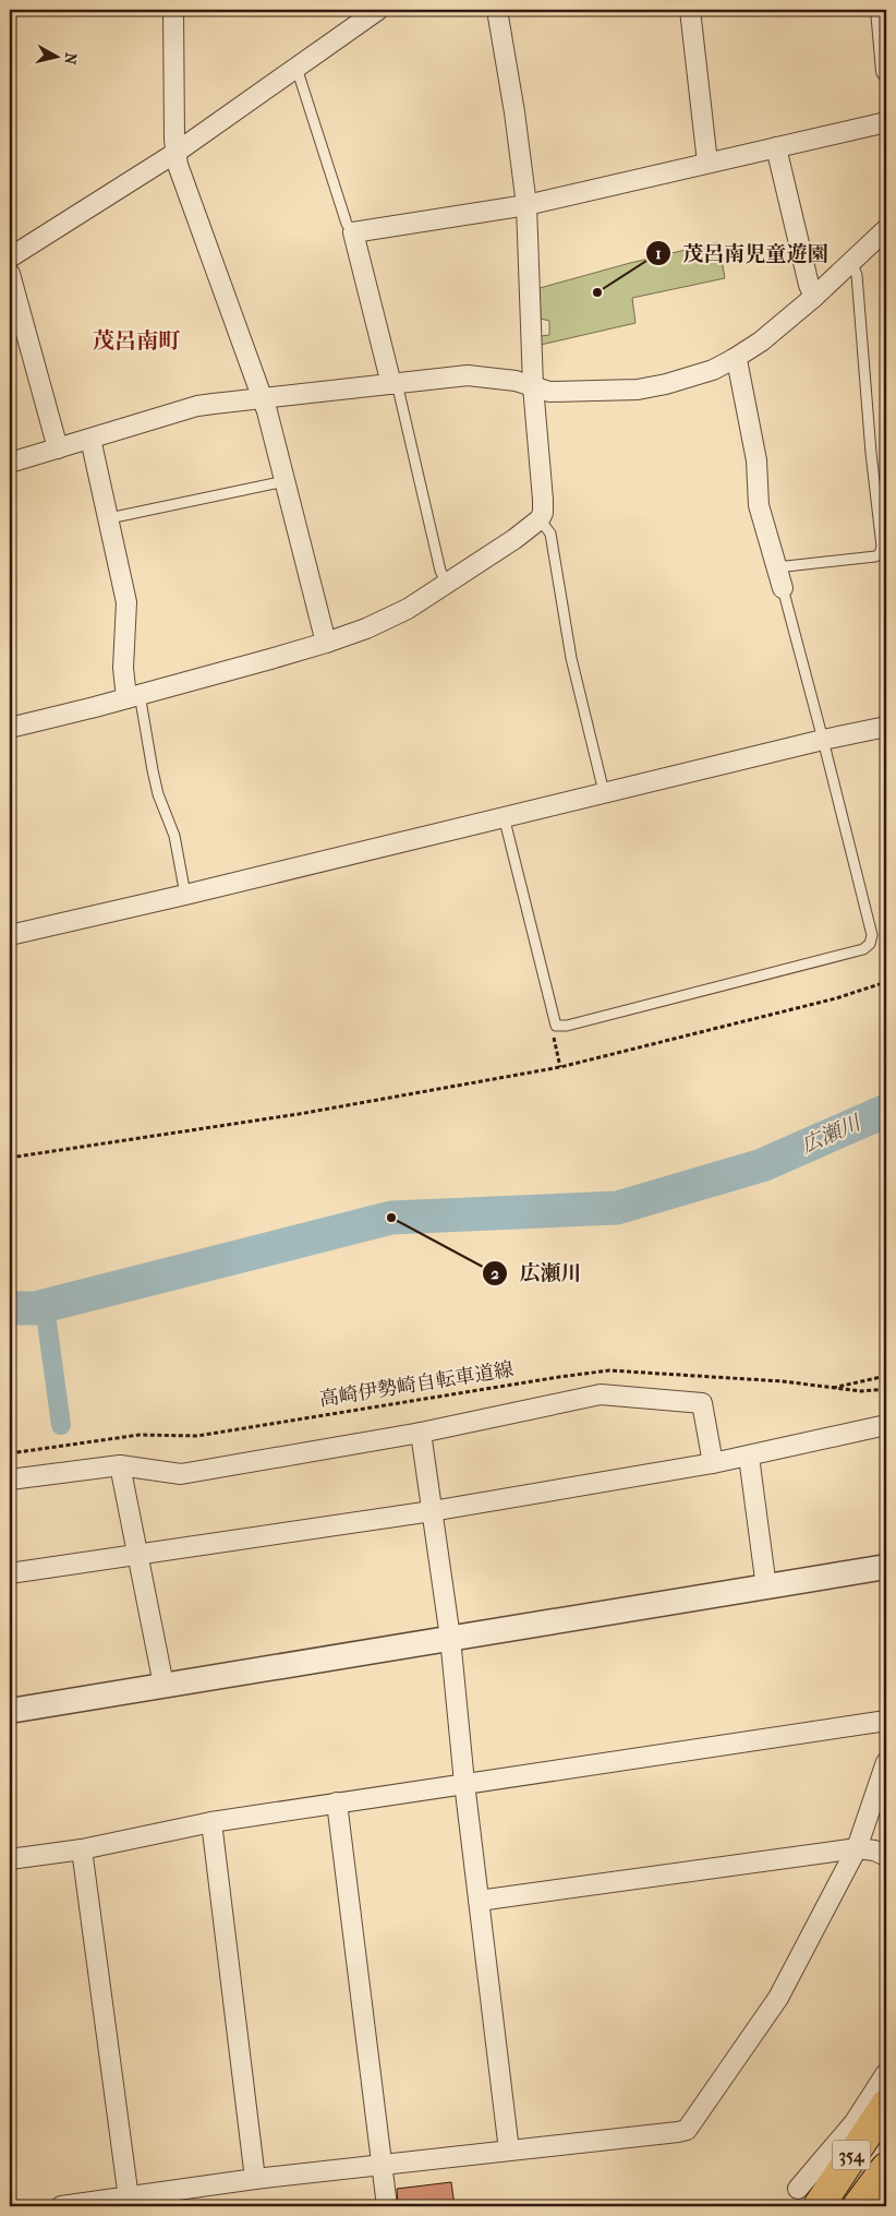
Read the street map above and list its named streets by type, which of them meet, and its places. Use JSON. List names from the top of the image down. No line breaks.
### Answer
{"streets":{"highway":["354"],"path":["高崎伊勢崎自転車道線"]},"districts":["茂呂南町"],"water":["広瀬川"],"places":["茂呂南児童遊園","広瀬川"],"north":"right"}
